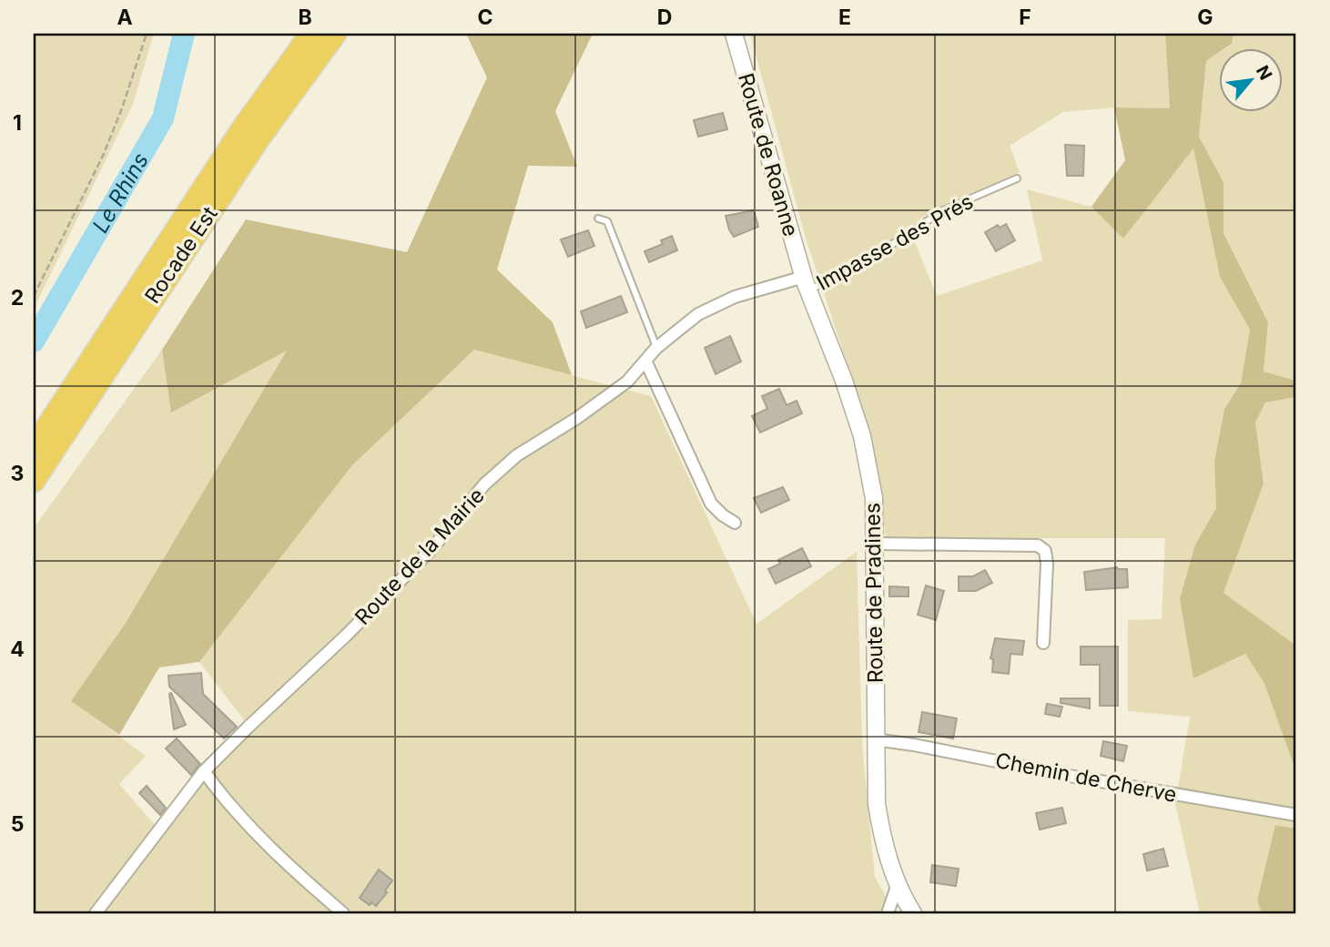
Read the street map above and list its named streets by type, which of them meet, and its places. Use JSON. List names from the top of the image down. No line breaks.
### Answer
{"streets":{"highway":["Rocade Est"],"street":["Route de Roanne","Route de la Mairie","Route de Pradines","Chemin de Cherve"],"lane":["Impasse des Prés"]},"crossings":[["Route de Roanne","Impasse des Prés"],["Route de Roanne","Route de la Mairie"],["Route de Roanne","Route de Pradines"],["Impasse des Prés","Route de la Mairie"],["Impasse des Prés","Route de Pradines"],["Route de la Mairie","Route de Pradines"],["Route de Pradines","Chemin de Cherve"]],"water":["Le Rhins"],"north":"top right","grid":{"columns":["A","B","C","D","E","F","G"],"rows":["1","2","3","4","5"]}}
